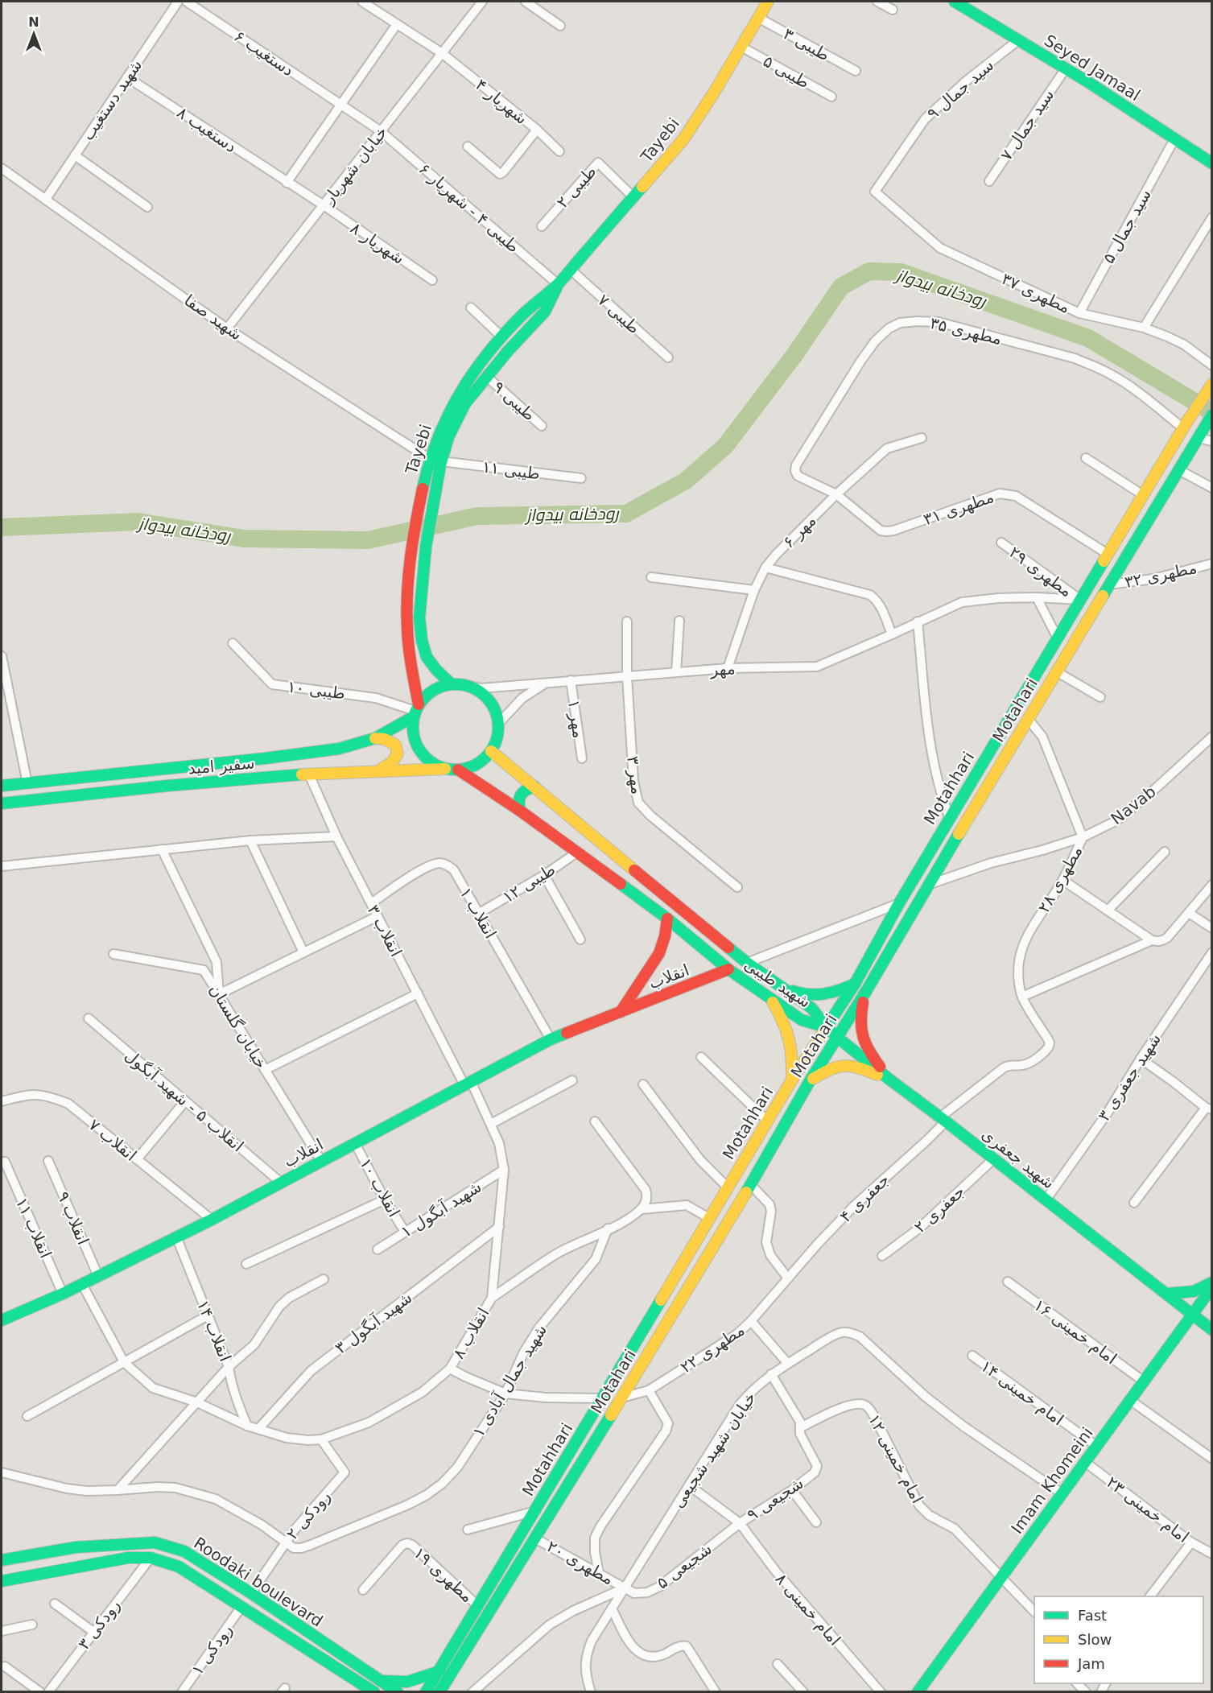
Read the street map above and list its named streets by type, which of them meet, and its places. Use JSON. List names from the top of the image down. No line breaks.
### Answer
{"streets":{"street":["طیبی ۳","دستغیب ۶","Seyed Jamaal","طیبی ۵","سید جمال ۹","شهید دستغیب","شهریار ۴","سید جمال ۷","دستغیب ۸","Tayebi","خیابان شهریار","طیبی ۲","طیبی ۴ - شهریار ۶","سید جمال ۵","شهریار ۸","مطهری ۳۷","طیبی ۷","شهید صفا","مطهری ۳۵","طیبی ۹","طیبی ۱۱","مطهری ۳۱","مهر ۶","مطهری ۲۹","مطهری ۳۲","مهر","طیبی ۱۰","Motahari","مهر ۱","سفیر امید","مهر ۳","Motahhari","Navab","مطهری ۲۸","طیبی ۱۲","انقلاب ۱","انقلاب ۳","انقلاب","شهید طیبی","خیابان گلستان","شهید جعفری ۳","انقلاب ۵ - شهید آبگول","انقلاب ۷","شهید جعفری","انقلاب ۱۰","جعفری ۴","شهید آبگول ۱","جعفری ۲","انقلاب ۹","انقلاب ۱۱","شهید آبگول ۳","انقلاب ۱۴","امام خمینی ۱۶","انقلاب ۸","مطهری ۲۲","شهید جمال آبادی ۱","امام خمینی ۱۴","خیابان شهید شجیعی","امام خمینی ۱۲","Imam Khomeini","شجیعی ۹","امام خمینی ۲۳","رودکی ۲","مطهری ۲۰","شجیعی ۵","مطهری ۱۹","Roodaki boulevard","امام خمینی ۸","رودکی ۳","رودکی ۱"]},"crossings":[["طیبی ۳","Tayebi"],["دستغیب ۶","خیابان شهریار"],["دستغیب ۶","طیبی ۴ - شهریار ۶"],["Seyed Jamaal","سید جمال ۹"],["Seyed Jamaal","سید جمال ۷"],["Seyed Jamaal","سید جمال ۵"],["طیبی ۵","Tayebi"],["سید جمال ۹","مطهری ۳۷"],["شهید دستغیب","دستغیب ۸"],["شهید دستغیب","شهید صفا"],["شهریار ۴","خیابان شهریار"],["دستغیب ۸","خیابان شهریار"],["دستغیب ۸","شهریار ۸"],["Tayebi","طیبی ۲"],["Tayebi","طیبی ۴ - شهریار ۶"],["Tayebi","طیبی ۷"],["Tayebi","شهید صفا"],["Tayebi","طیبی ۹"],["Tayebi","طیبی ۱۱"],["Tayebi","مهر"],["Tayebi","طیبی ۱۰"],["Tayebi","سفیر امید"],["Tayebi","شهید طیبی"],["خیابان شهریار","طیبی ۴ - شهریار ۶"],["خیابان شهریار","شهریار ۸"],["خیابان شهریار","شهید صفا"],["سید جمال ۵","مطهری ۳۷"],["شهید صفا","طیبی ۱۱"],["مطهری ۳۵","مطهری ۳۱"],["مطهری ۳۵","مهر ۶"],["مطهری ۳۵","Motahhari"],["مطهری ۳۱","مهر ۶"],["مطهری ۳۱","Motahhari"],["مهر ۶","مهر"],["مطهری ۲۹","مهر"],["مطهری ۲۹","Motahhari"],["مطهری ۳۲","Motahari"],["مهر","طیبی ۱۰"],["مهر","مهر ۱"],["مهر","سفیر امید"],["مهر","مهر ۳"],["مهر","Motahhari"],["مهر","شهید طیبی"],["طیبی ۱۰","سفیر امید"],["طیبی ۱۰","شهید طیبی"],["Motahari","Motahhari"],["Motahari","Navab"],["Motahari","مطهری ۲۸"],["Motahari","شهید جعفری"],["Motahari","مطهری ۲۲"],["Motahari","مطهری ۲۰"],["سفیر امید","انقلاب ۳"],["سفیر امید","شهید طیبی"],["Motahhari","شهید طیبی"],["Motahhari","شهید جعفری"],["Motahhari","مطهری ۱۹"],["Navab","مطهری ۲۸"],["مطهری ۲۸","جعفری ۴"],["طیبی ۱۲","انقلاب ۱"],["طیبی ۱۲","شهید طیبی"],["انقلاب ۱","انقلاب ۳"],["انقلاب ۱","انقلاب"],["انقلاب ۳","انقلاب"],["انقلاب ۳","انقلاب ۸"],["انقلاب","شهید طیبی"],["انقلاب","خیابان گلستان"],["انقلاب","انقلاب ۵ - شهید آبگول"],["انقلاب","انقلاب ۷"],["انقلاب","انقلاب ۱۰"],["انقلاب","انقلاب ۹"],["انقلاب","انقلاب ۱۱"],["انقلاب","انقلاب ۱۴"],["انقلاب","انقلاب ۸"],["شهید طیبی","شهید جعفری"],["شهید جعفری ۳","شهید جعفری"],["شهید جعفری","جعفری ۴"],["شهید جعفری","جعفری ۲"],["شهید جعفری","Imam Khomeini"],["انقلاب ۱۰","شهید آبگول ۱"],["جعفری ۴","مطهری ۲۲"],["شهید آبگول ۱","انقلاب ۸"],["شهید آبگول ۳","انقلاب ۸"],["انقلاب ۱۴","انقلاب ۸"],["امام خمینی ۱۶","Imam Khomeini"],["انقلاب ۸","رودکی ۲"],["شهید جمال آبادی ۱","رودکی ۲"],["امام خمینی ۱۴","Imam Khomeini"],["خیابان شهید شجیعی","Imam Khomeini"],["خیابان شهید شجیعی","شجیعی ۹"],["خیابان شهید شجیعی","مطهری ۲۰"],["خیابان شهید شجیعی","شجیعی ۵"],["خیابان شهید شجیعی","امام خمینی ۸"],["امام خمینی ۱۲","Imam Khomeini"],["امام خمینی ۱۲","شجیعی ۹"],["Imam Khomeini","امام خمینی ۲۳"],["شجیعی ۹","شجیعی ۵"],["شجیعی ۹","امام خمینی ۸"],["رودکی ۲","Roodaki boulevard"],["مطهری ۲۰","شجیعی ۵"],["شجیعی ۵","امام خمینی ۸"],["Roodaki boulevard","رودکی ۳"],["Roodaki boulevard","رودکی ۱"]],"water":["رودخانه بیدواز"],"legend":["Fast","Slow","Jam"],"north":"top"}
